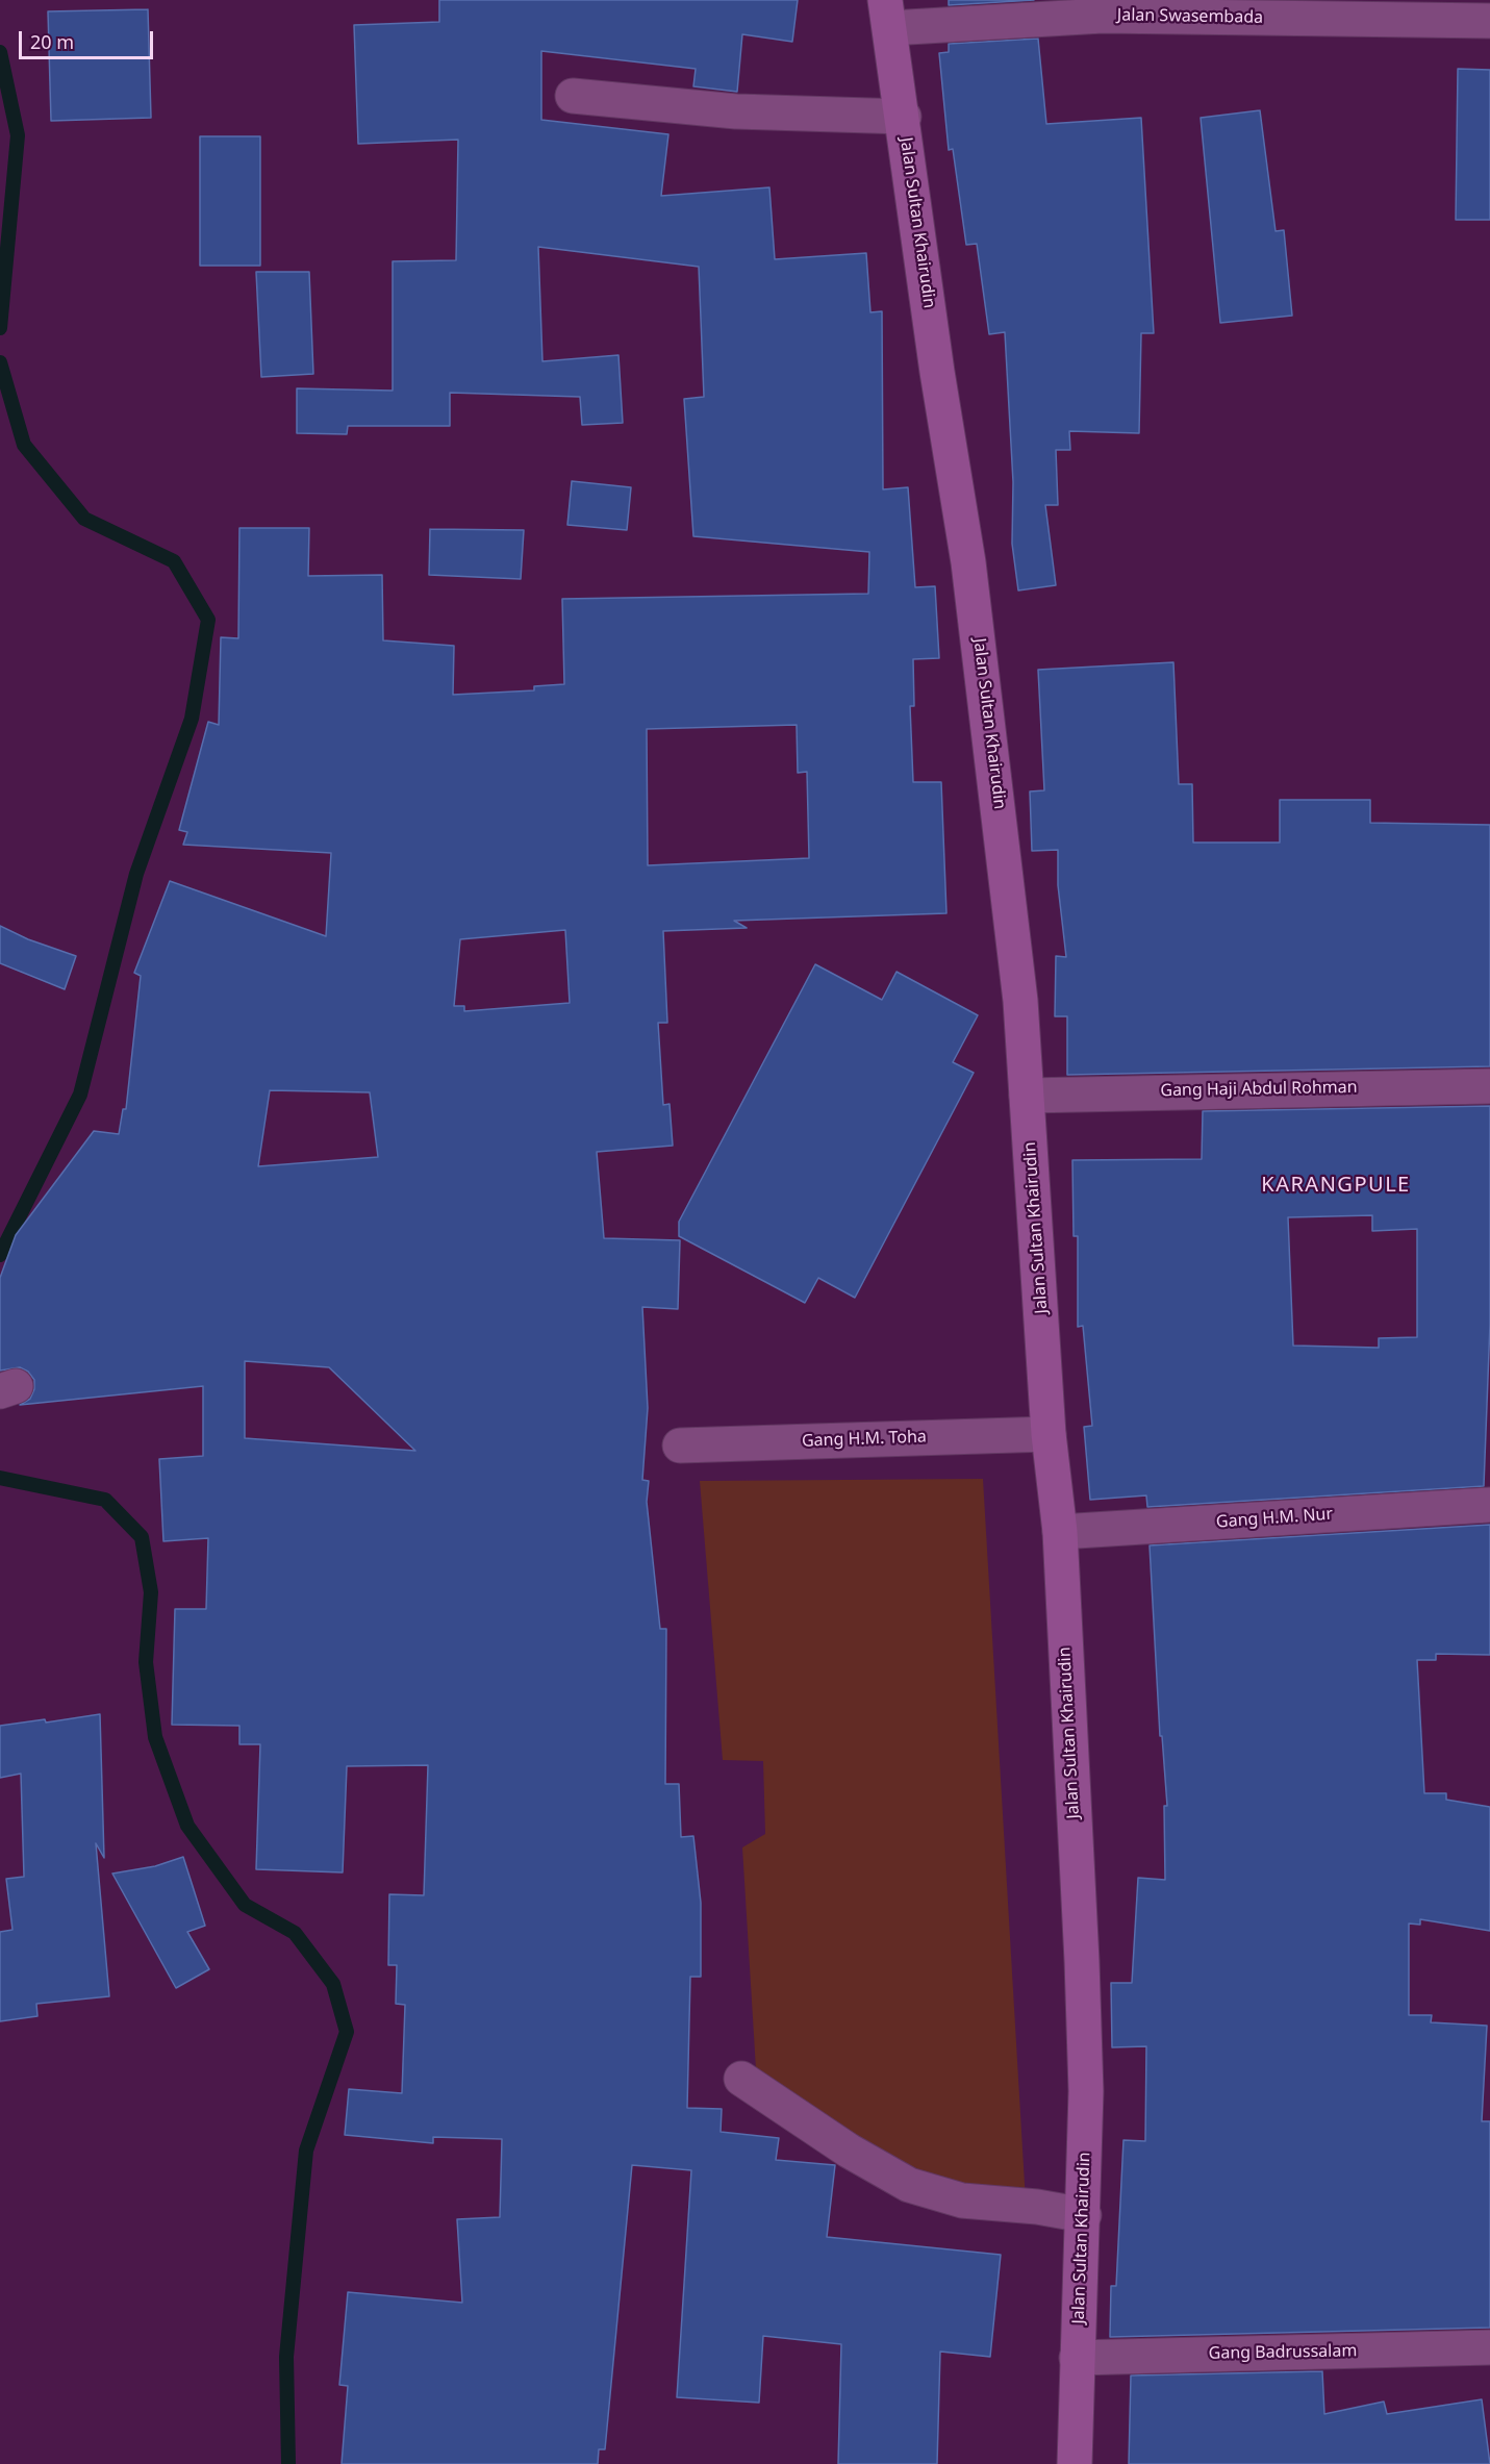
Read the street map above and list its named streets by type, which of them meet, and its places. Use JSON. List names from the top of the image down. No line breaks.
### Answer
{"streets":{"main road":["Jalan Sultan Khairudin"],"street":["Jalan Swasembada","Gang Haji Abdul Rohman","Gang H.M. Toha","Gang H.M. Nur","Gang Badrussalam"]},"crossings":[["Jalan Swasembada","Jalan Sultan Khairudin"],["Jalan Sultan Khairudin","Gang Haji Abdul Rohman"],["Jalan Sultan Khairudin","Gang H.M. Toha"],["Jalan Sultan Khairudin","Gang H.M. Nur"],["Jalan Sultan Khairudin","Gang Badrussalam"]],"districts":["KARANGPULE"],"scale_bar":"20 m"}
